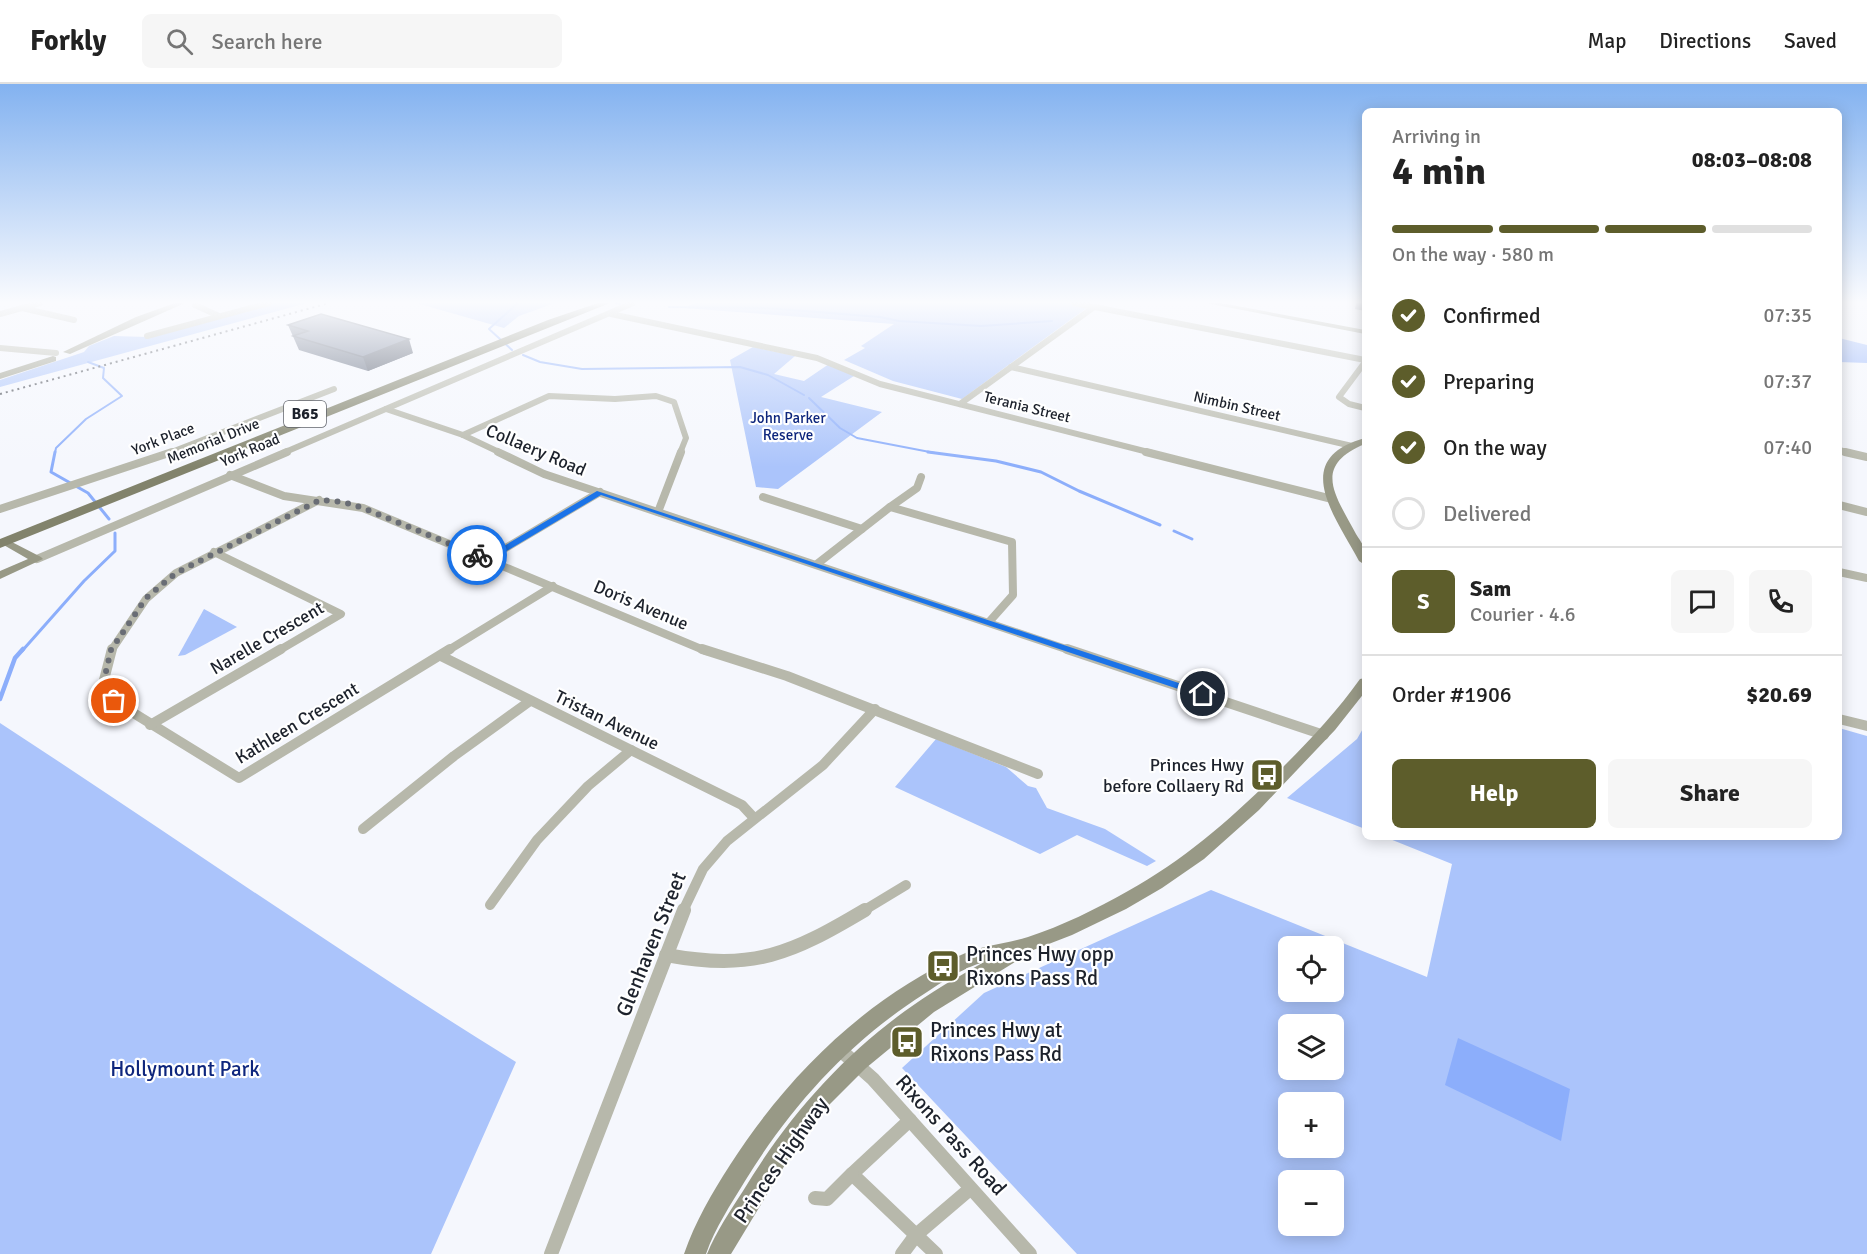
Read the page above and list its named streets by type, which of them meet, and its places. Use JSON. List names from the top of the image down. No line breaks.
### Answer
{"streets":{"main road":["B65","Memorial Drive","York Road","Princes Highway"],"street":["Nimbin Street","Terania Street","York Place","Collaery Road","Doris Avenue","Narelle Crescent","Tristan Avenue","Kathleen Crescent","Glenhaven Street","Rixons Pass Road"]},"crossings":[["York Road","Collaery Road"],["York Road","Doris Avenue"],["Collaery Road","Princes Highway"],["Doris Avenue","Kathleen Crescent"],["Doris Avenue","Glenhaven Street"],["Narelle Crescent","Kathleen Crescent"],["Tristan Avenue","Kathleen Crescent"],["Tristan Avenue","Glenhaven Street"],["Rixons Pass Road","Princes Highway"]],"parks":["John Parker Reserve","Hollymount Park"],"places":{"bus stop":["Princes Hwy before Collaery Rd","Princes Hwy opp Rixons Pass Rd","Princes Hwy at Rixons Pass Rd"]},"page":{"header":"Forkly","search":"Search here","nav":["Map","Directions","Saved"],"heading":["4 min","Arriving in","08:03–08:08"],"panel":["Sam","Courier · 4.6","Order #1906","$20.69"],"bar":"On the way · 580 m","list":[["Confirmed","07:35"],["Preparing","07:37"],["On the way","07:40"],"Delivered"],"round":"S","buttons":["Help","Share"],"map_buttons":["+","−"]}}
